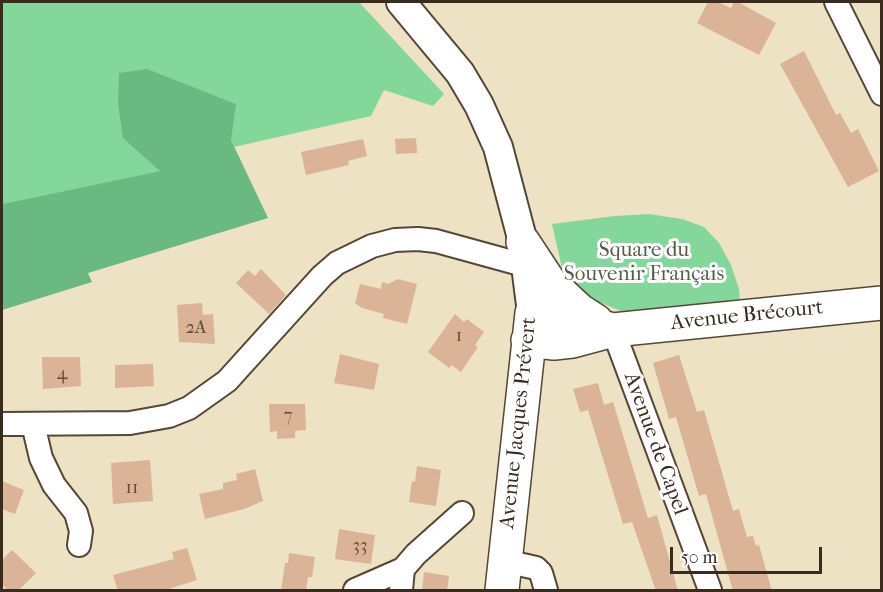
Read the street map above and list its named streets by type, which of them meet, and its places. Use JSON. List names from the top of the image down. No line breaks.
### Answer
{"streets":{"main road":["Avenue Brécourt","Avenue Jacques Prévert"],"street":["Avenue de Capel"]},"crossings":[["Avenue Brécourt","Avenue Jacques Prévert"],["Avenue Brécourt","Avenue de Capel"]],"parks":["Square du Souvenir Français"],"house_numbers":["2A","1","4","7","11","33"],"scale_bar":"50 m"}
